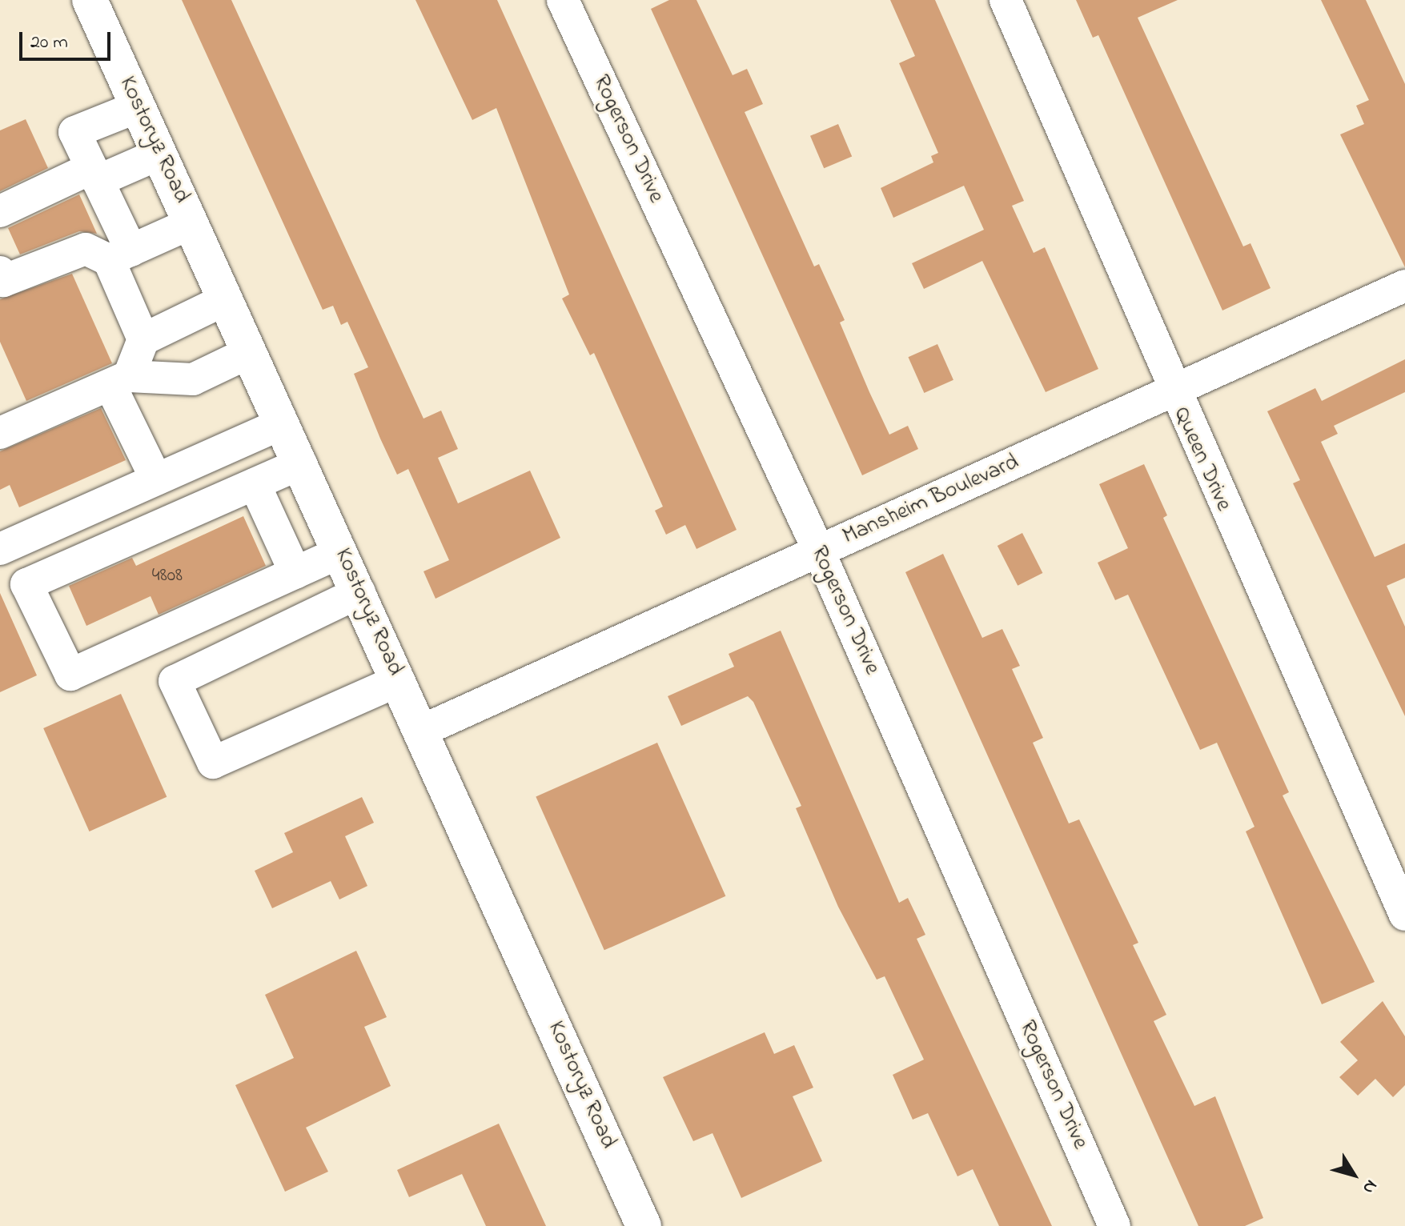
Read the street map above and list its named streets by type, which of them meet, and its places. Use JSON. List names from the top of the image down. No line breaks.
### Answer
{"streets":{"main road":["Kostoryz Road"],"street":["Rogerson Drive","Queen Drive","Mansheim Boulevard"]},"crossings":[["Rogerson Drive","Mansheim Boulevard"],["Kostoryz Road","Mansheim Boulevard"],["Queen Drive","Mansheim Boulevard"]],"house_numbers":["4808"],"scale_bar":"20 m","north":"bottom right"}
